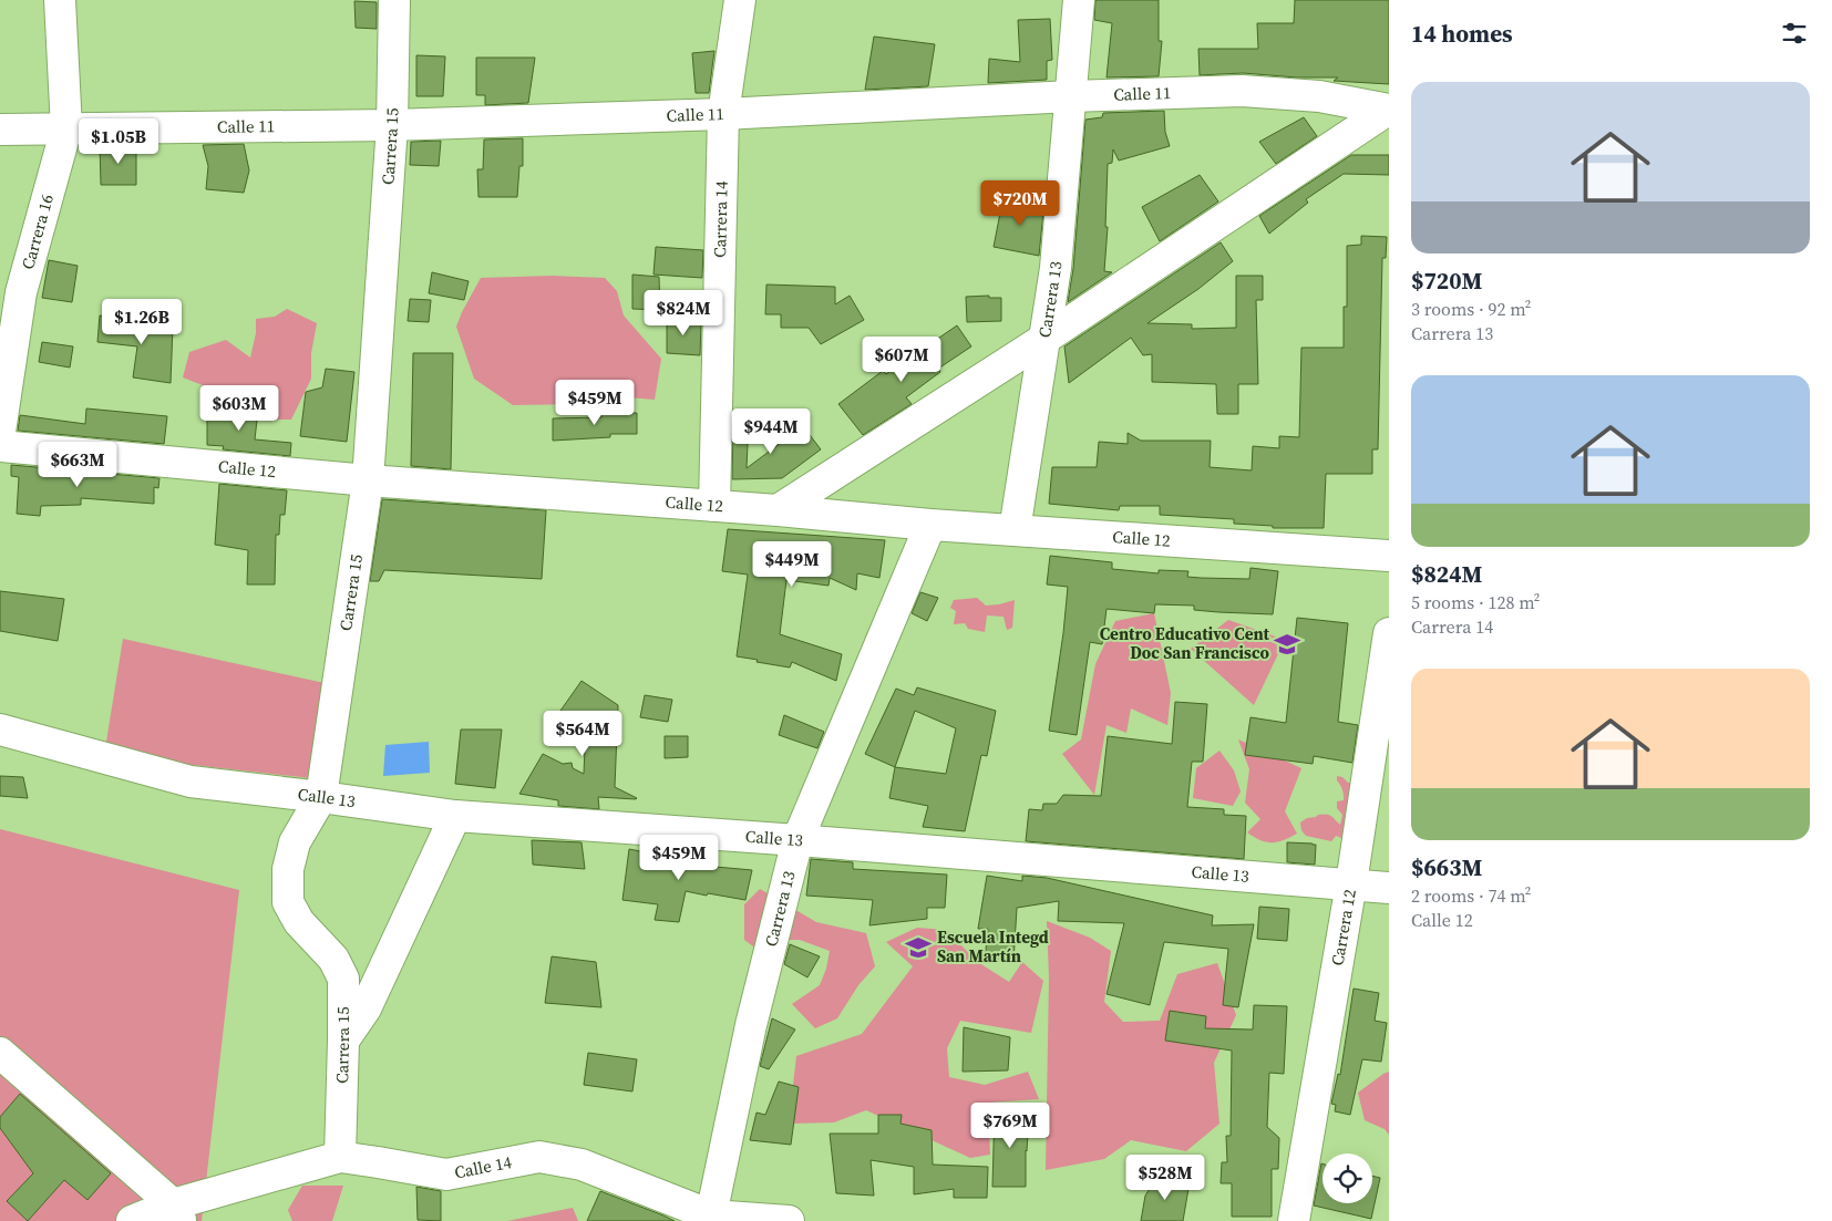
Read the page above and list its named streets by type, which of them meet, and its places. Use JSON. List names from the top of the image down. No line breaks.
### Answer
{"streets":{"street":["Calle 11","Carrera 15","Carrera 14","Carrera 16","Carrera 13","Calle 12","Calle 13","Carrera 12","Calle 14"]},"crossings":[["Calle 11","Carrera 15"],["Calle 11","Carrera 14"],["Calle 11","Carrera 16"],["Calle 11","Carrera 13"],["Carrera 15","Calle 12"],["Carrera 15","Calle 13"],["Carrera 15","Calle 14"],["Carrera 14","Calle 12"],["Carrera 13","Calle 12"],["Carrera 13","Calle 13"],["Carrera 13","Calle 14"],["Calle 13","Carrera 12"]],"places":{"school or university":["Centro Educativo Cent Doc San Francisco","Escuela Integd San Martín"]},"page":{"heading":"14 homes","list":[{"name":"$720M","note":"3 rooms · 92 m² · Carrera 13"},{"name":"$824M","note":"5 rooms · 128 m² · Carrera 14"},{"name":"$663M","note":"2 rooms · 74 m² · Calle 12"}],"price":["$1.05B","$720M","$824M","$1.26B","$607M","$459M","$603M","$944M","$663M","$449M","$564M","$459M","$769M","$528M"]}}
